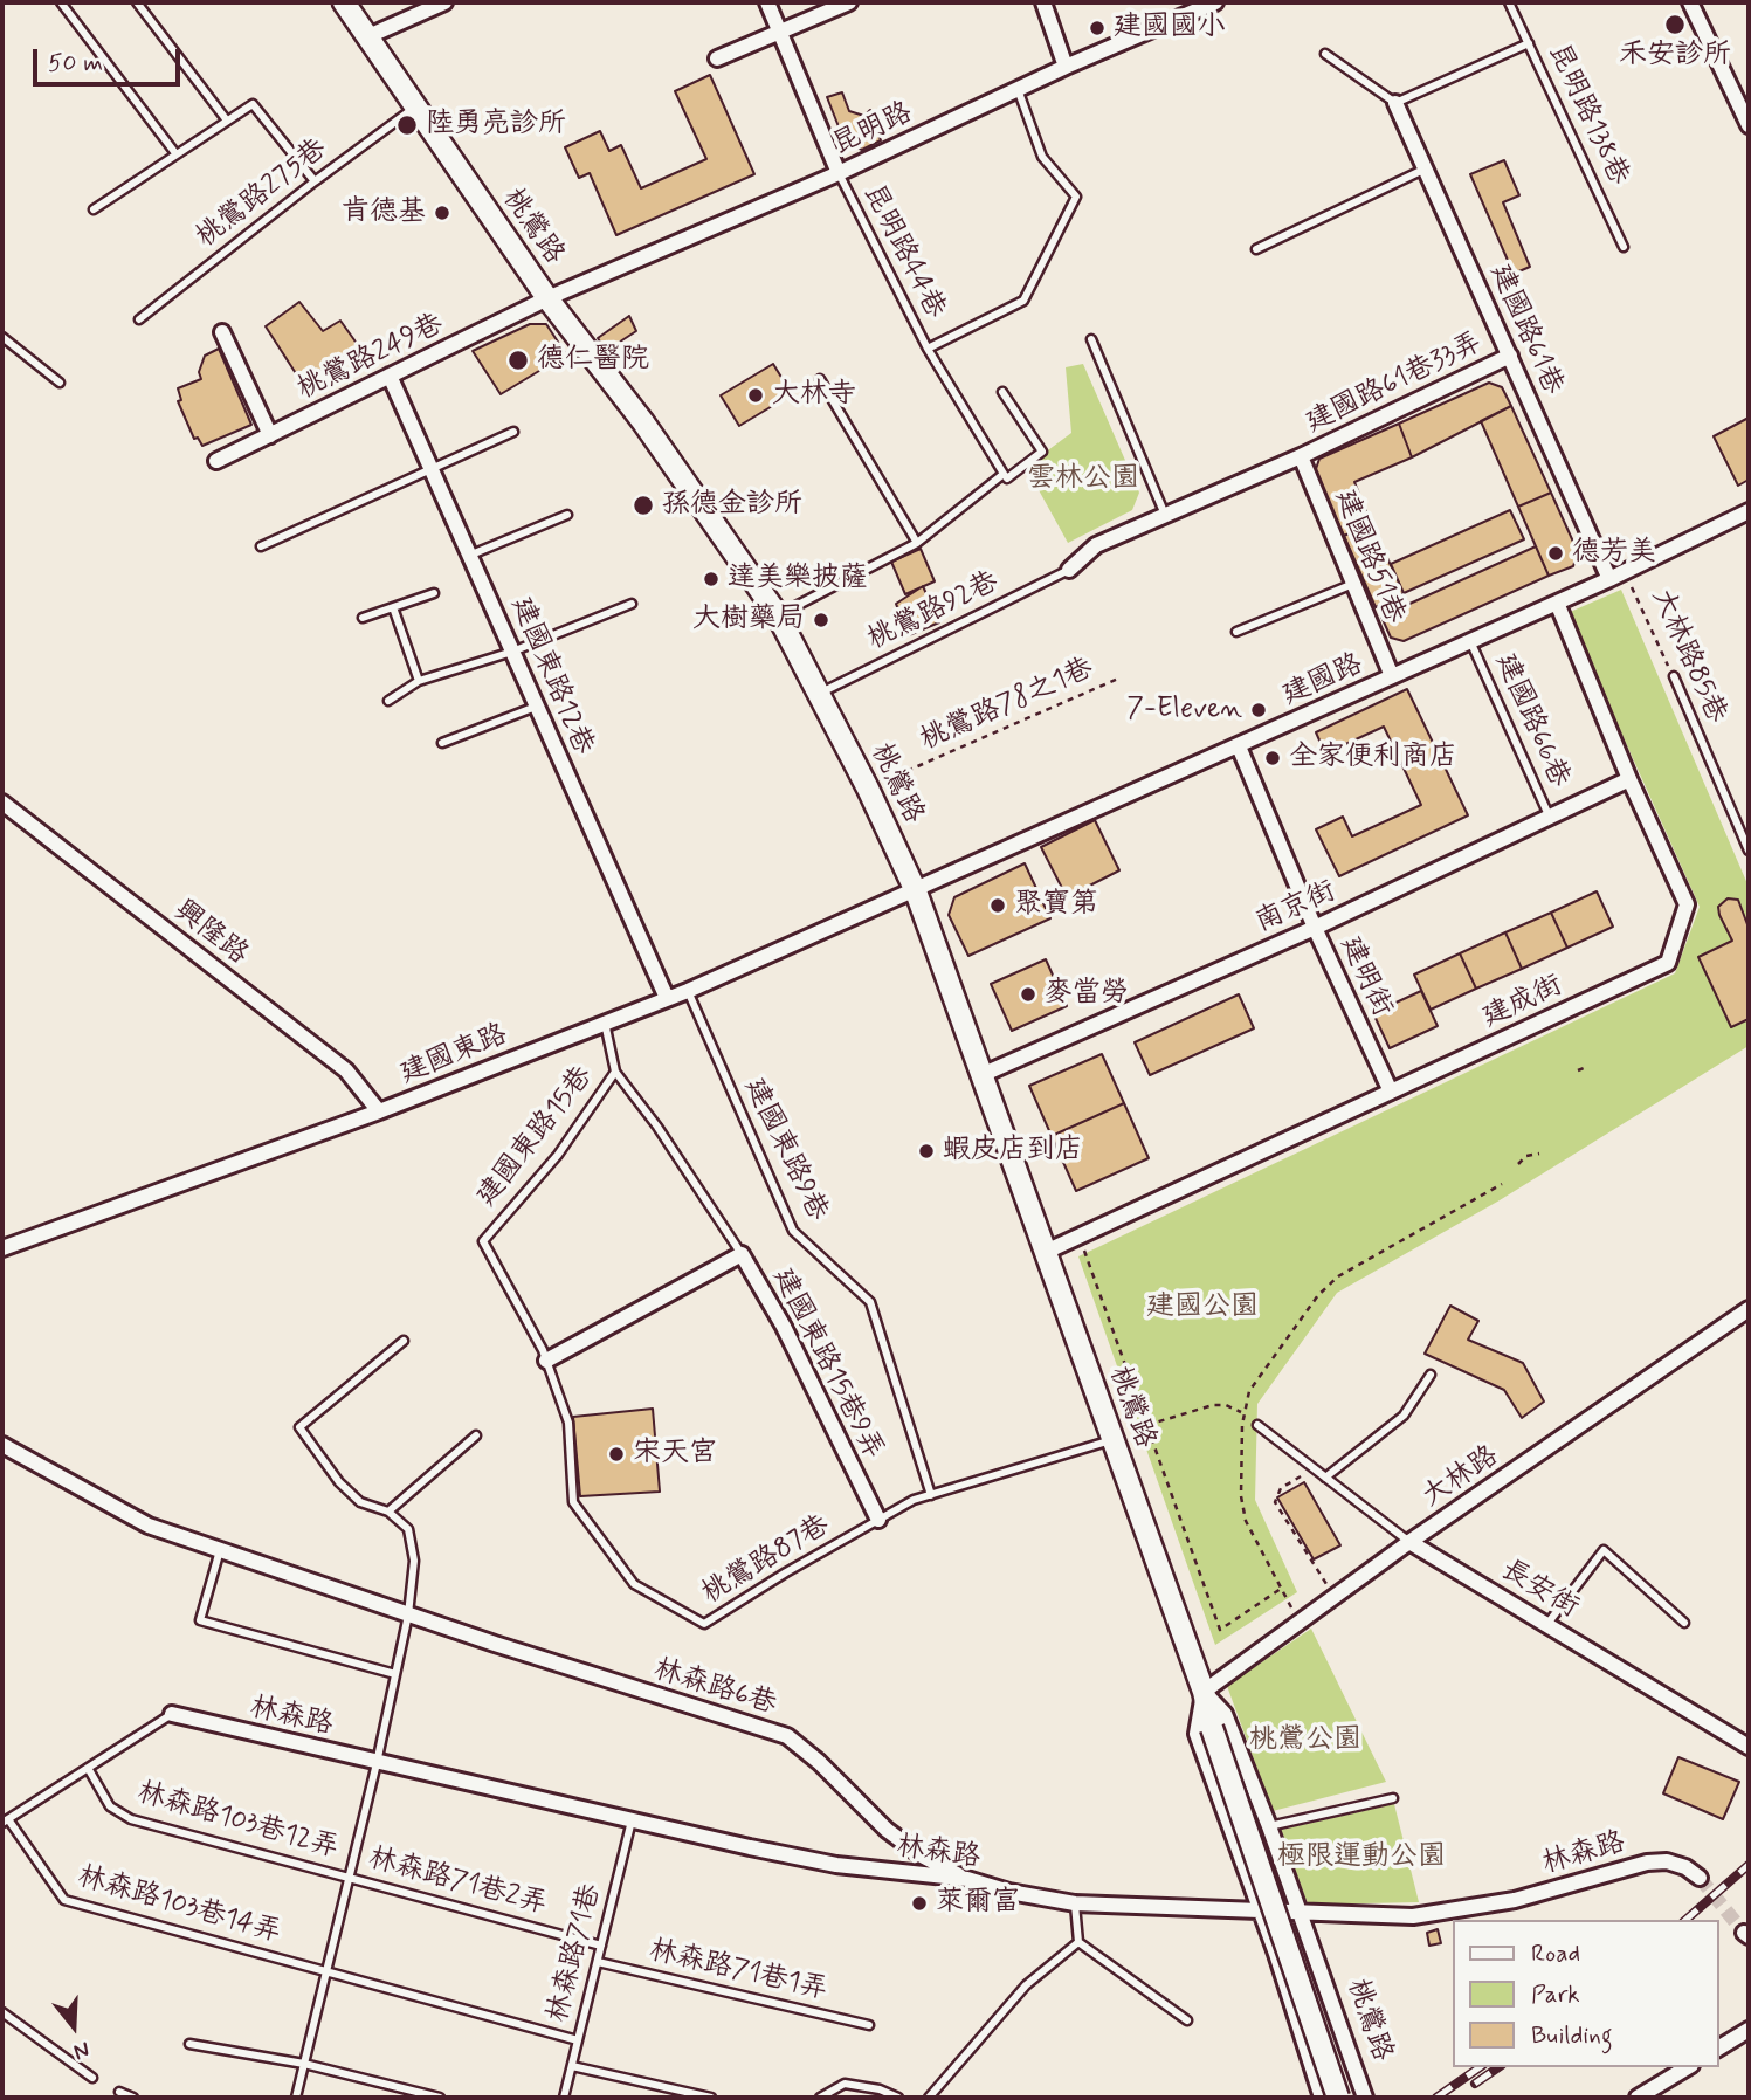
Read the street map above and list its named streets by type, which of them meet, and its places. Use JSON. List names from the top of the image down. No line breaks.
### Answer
{"streets":{"main road":["桃鶯路"],"street":["昆明路","建國路61巷","桃鶯路249巷","建國路61巷33弄","建國路51巷","建國東路12巷","建國路","南京街","興隆路","建明街","建成街","建國東路","建國東路15巷9弄","大林路","長安街","林森路6巷","林森路"],"lane":["昆明路138巷","桃鶯路275巷","昆明路44巷","桃鶯路92巷","大林路85巷","建國路66巷","建國東路15巷","建國東路9巷","桃鶯路87巷","林森路103巷12弄","林森路71巷2弄","林森路103巷14弄","林森路71巷","林森路71巷1弄"],"path":["桃鶯路78之1巷"]},"crossings":[["昆明路","桃鶯路"],["昆明路","昆明路44巷"],["昆明路","桃鶯路249巷"],["桃鶯路275巷","桃鶯路"],["桃鶯路","桃鶯路249巷"],["桃鶯路","桃鶯路92巷"],["桃鶯路","建國路"],["桃鶯路","桃鶯路78之1巷"],["桃鶯路","南京街"],["桃鶯路","建成街"],["桃鶯路","建國東路"],["桃鶯路","大林路"],["桃鶯路","桃鶯路87巷"],["桃鶯路","林森路"],["建國路61巷","建國路61巷33弄"],["建國路61巷","建國路"],["桃鶯路249巷","建國東路12巷"],["建國路61巷33弄","建國路51巷"],["建國路61巷33弄","桃鶯路92巷"],["建國路51巷","建國路"],["大林路85巷","建國路"],["建國東路12巷","建國東路"],["建國路","建國路66巷"],["建國路","建明街"],["建國路","建成街"],["建國路","建國東路"],["建國路66巷","南京街"],["南京街","建明街"],["南京街","建成街"],["興隆路","建國東路"],["建明街","建成街"],["建國東路","建國東路15巷"],["建國東路","建國東路9巷"],["建國東路15巷","建國東路15巷9弄"],["建國東路15巷","桃鶯路87巷"],["建國東路9巷","桃鶯路87巷"],["建國東路15巷9弄","桃鶯路87巷"],["大林路","長安街"],["林森路6巷","林森路"],["林森路","林森路71巷"],["林森路103巷12弄","林森路71巷2弄"],["林森路71巷2弄","林森路71巷"],["林森路103巷14弄","林森路71巷"],["林森路71巷","林森路71巷1弄"]],"parks":["雲林公園","建國公園","桃鶯公園","極限運動公園"],"places":["禾安診所","建國國小","陸勇亮診所","肯德基","德仁醫院","大林寺","孫德金診所","德芳美","達美樂披薩","大樹藥局","7-Eleven","全家便利商店","聚寶第","麥當勞","蝦皮店到店","宋天宮","萊爾富"],"legend":["Road","Park","Building"],"scale_bar":"50 m","north":"bottom"}
